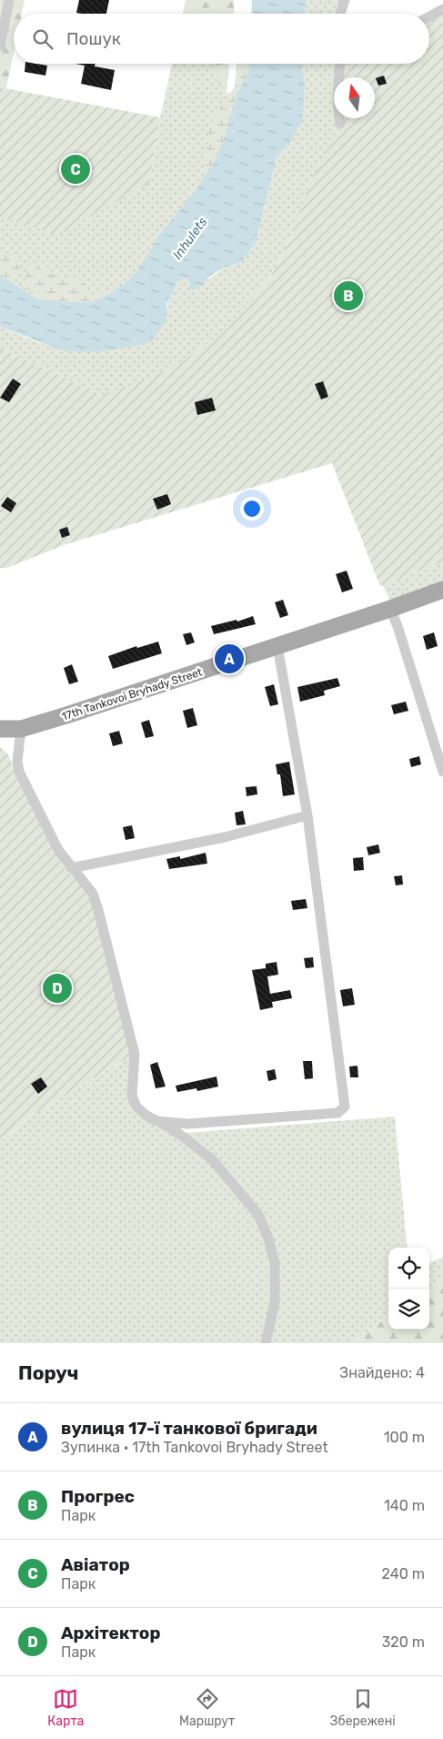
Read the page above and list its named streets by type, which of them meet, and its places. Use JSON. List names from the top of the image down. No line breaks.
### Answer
{"streets":{"main road":["17th Tankovoi Bryhady Street"]},"water":["Inhulets"],"north":"top","page":{"search":"Пошук","pins":["C","B","A","D"],"heading":["Поруч","Знайдено: 4"],"list":[{"mark":"A","name":"вулиця 17-ї танкової бригади","note":"Зупинка · 17th Tankovoi Bryhady Street","value":"100 m"},{"mark":"B","name":"Прогрес","note":"Парк","value":"140 m"},{"mark":"C","name":"Авіатор","note":"Парк","value":"240 m"},{"mark":"D","name":"Архітектор","note":"Парк","value":"320 m"}],"nav":["Карта","Маршрут","Збережені"]}}
